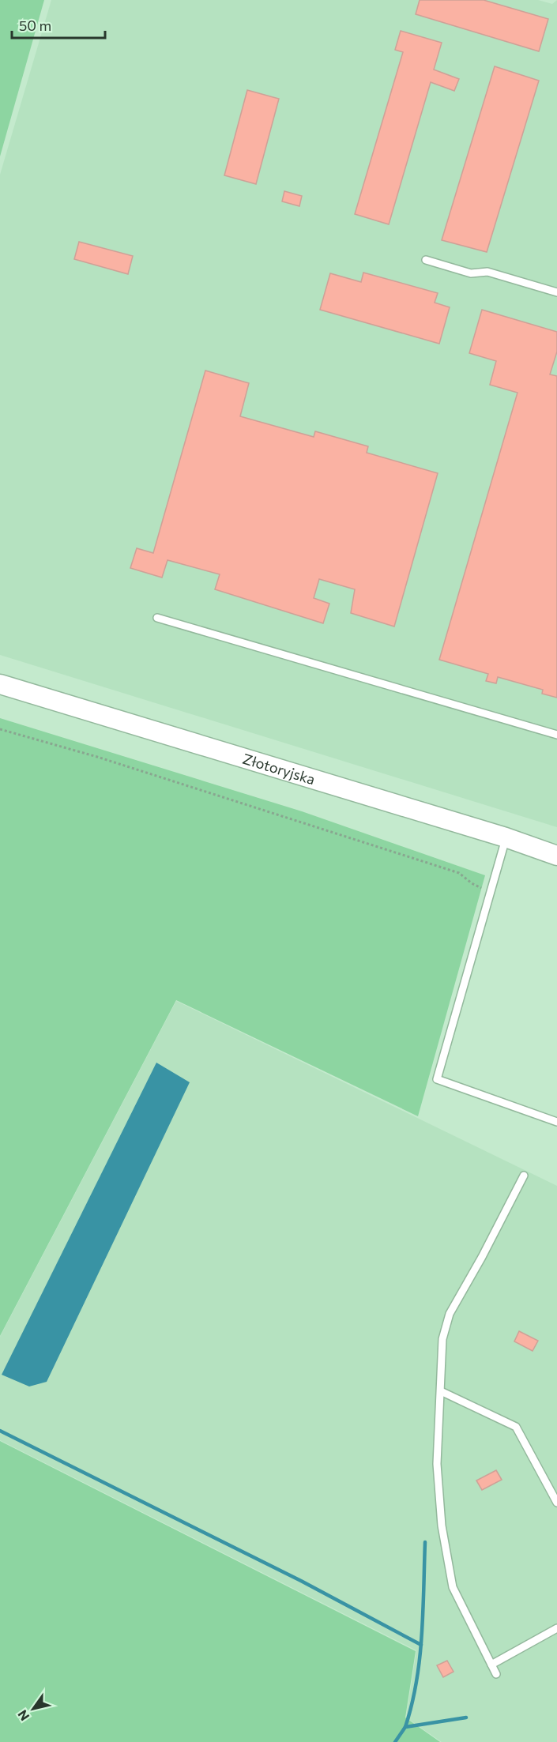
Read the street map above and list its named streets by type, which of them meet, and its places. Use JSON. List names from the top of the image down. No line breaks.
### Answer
{"streets":{"main road":["Złotoryjska"]},"scale_bar":"50 m","north":"bottom left"}
